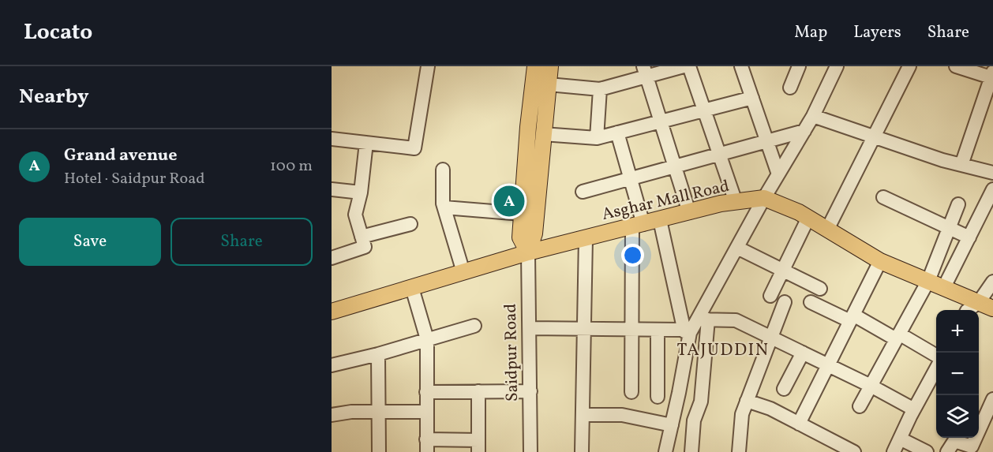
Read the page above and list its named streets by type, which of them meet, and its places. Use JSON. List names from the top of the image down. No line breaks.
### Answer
{"streets":{"main road":["Asghar Mall Road","Saidpur Road"]},"crossings":[["Asghar Mall Road","Saidpur Road"]],"districts":["TAJUDDIN"],"page":{"header":"Locato","nav":["Map","Layers","Share"],"heading":"Nearby","list":[{"mark":"A","name":"Grand avenue","note":"Hotel · Saidpur Road","value":"100 m"}],"pins":"A","buttons":["Save","Share"],"map_buttons":["+","−"]}}
